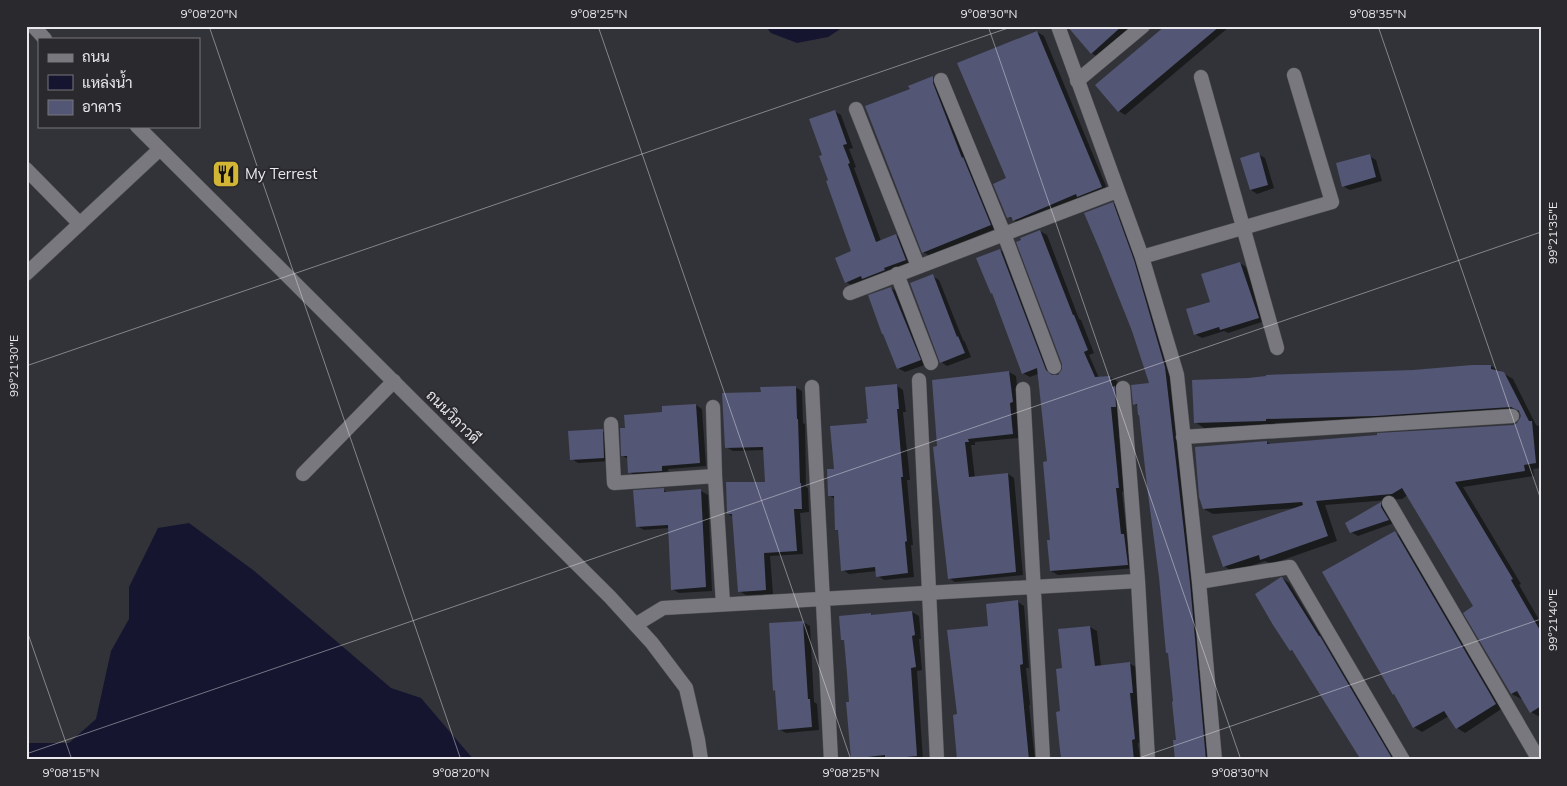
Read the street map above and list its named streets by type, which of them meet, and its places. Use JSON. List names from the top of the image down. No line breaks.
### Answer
{"streets":{"street":["ถนนวิภาวดี"]},"places":{"restaurant":["My Terrest"]},"legend":["ถนน","แหล่งน้ำ","อาคาร"],"coordinates":["9°08'20\"N","9°08'25\"N","9°08'30\"N","9°08'35\"N","99°21'35\"E","99°21'30\"E","99°21'40\"E","9°08'15\"N"]}
